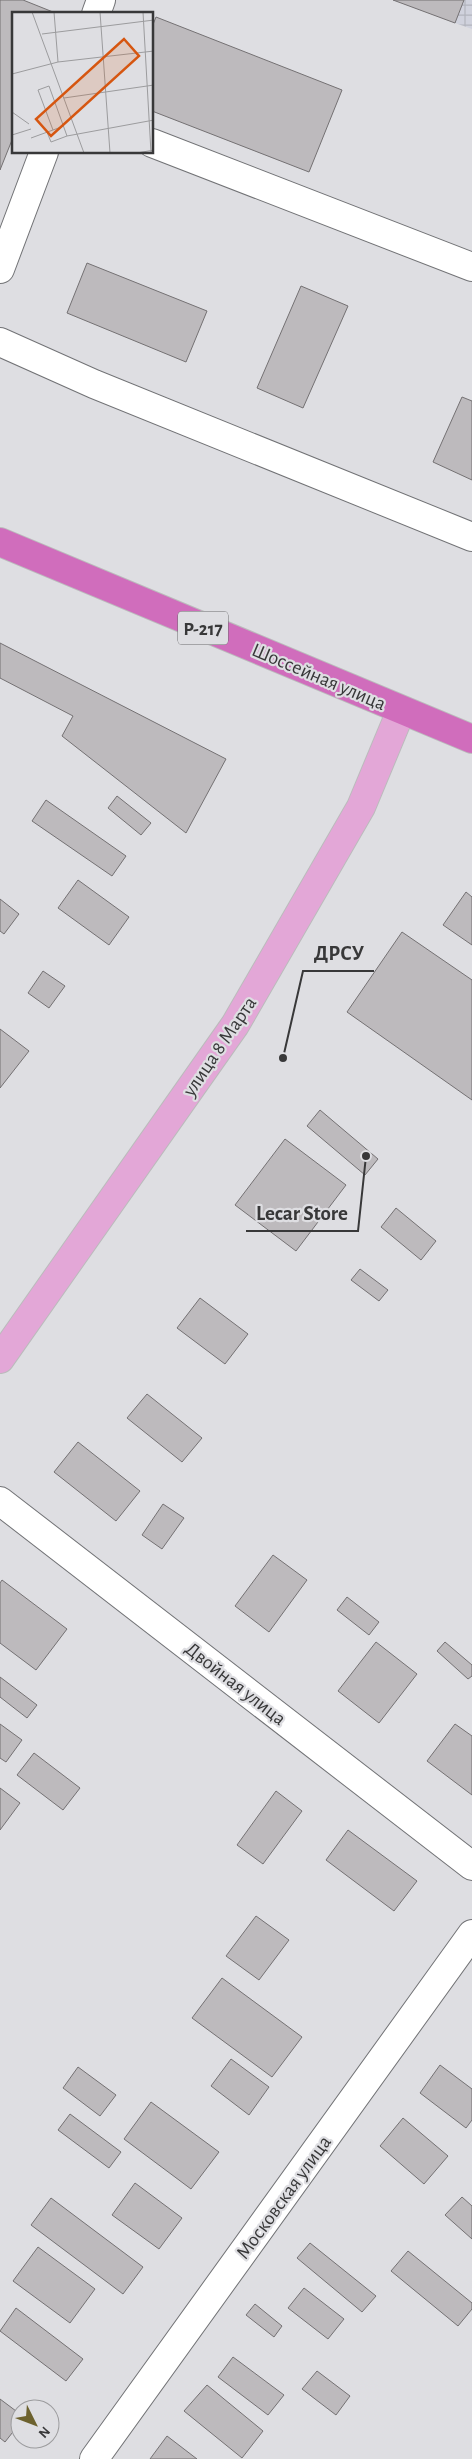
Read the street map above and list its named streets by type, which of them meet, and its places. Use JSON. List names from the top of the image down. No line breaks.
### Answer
{"streets":{"highway":["Р-217","Шоссейная улица"],"main road":["улица 8 Марта"],"street":["Двойная улица","Московская улица"]},"crossings":[["Шоссейная улица","улица 8 Марта"]],"places":["ДРСУ","Lecar Store"],"north":"bottom right"}
